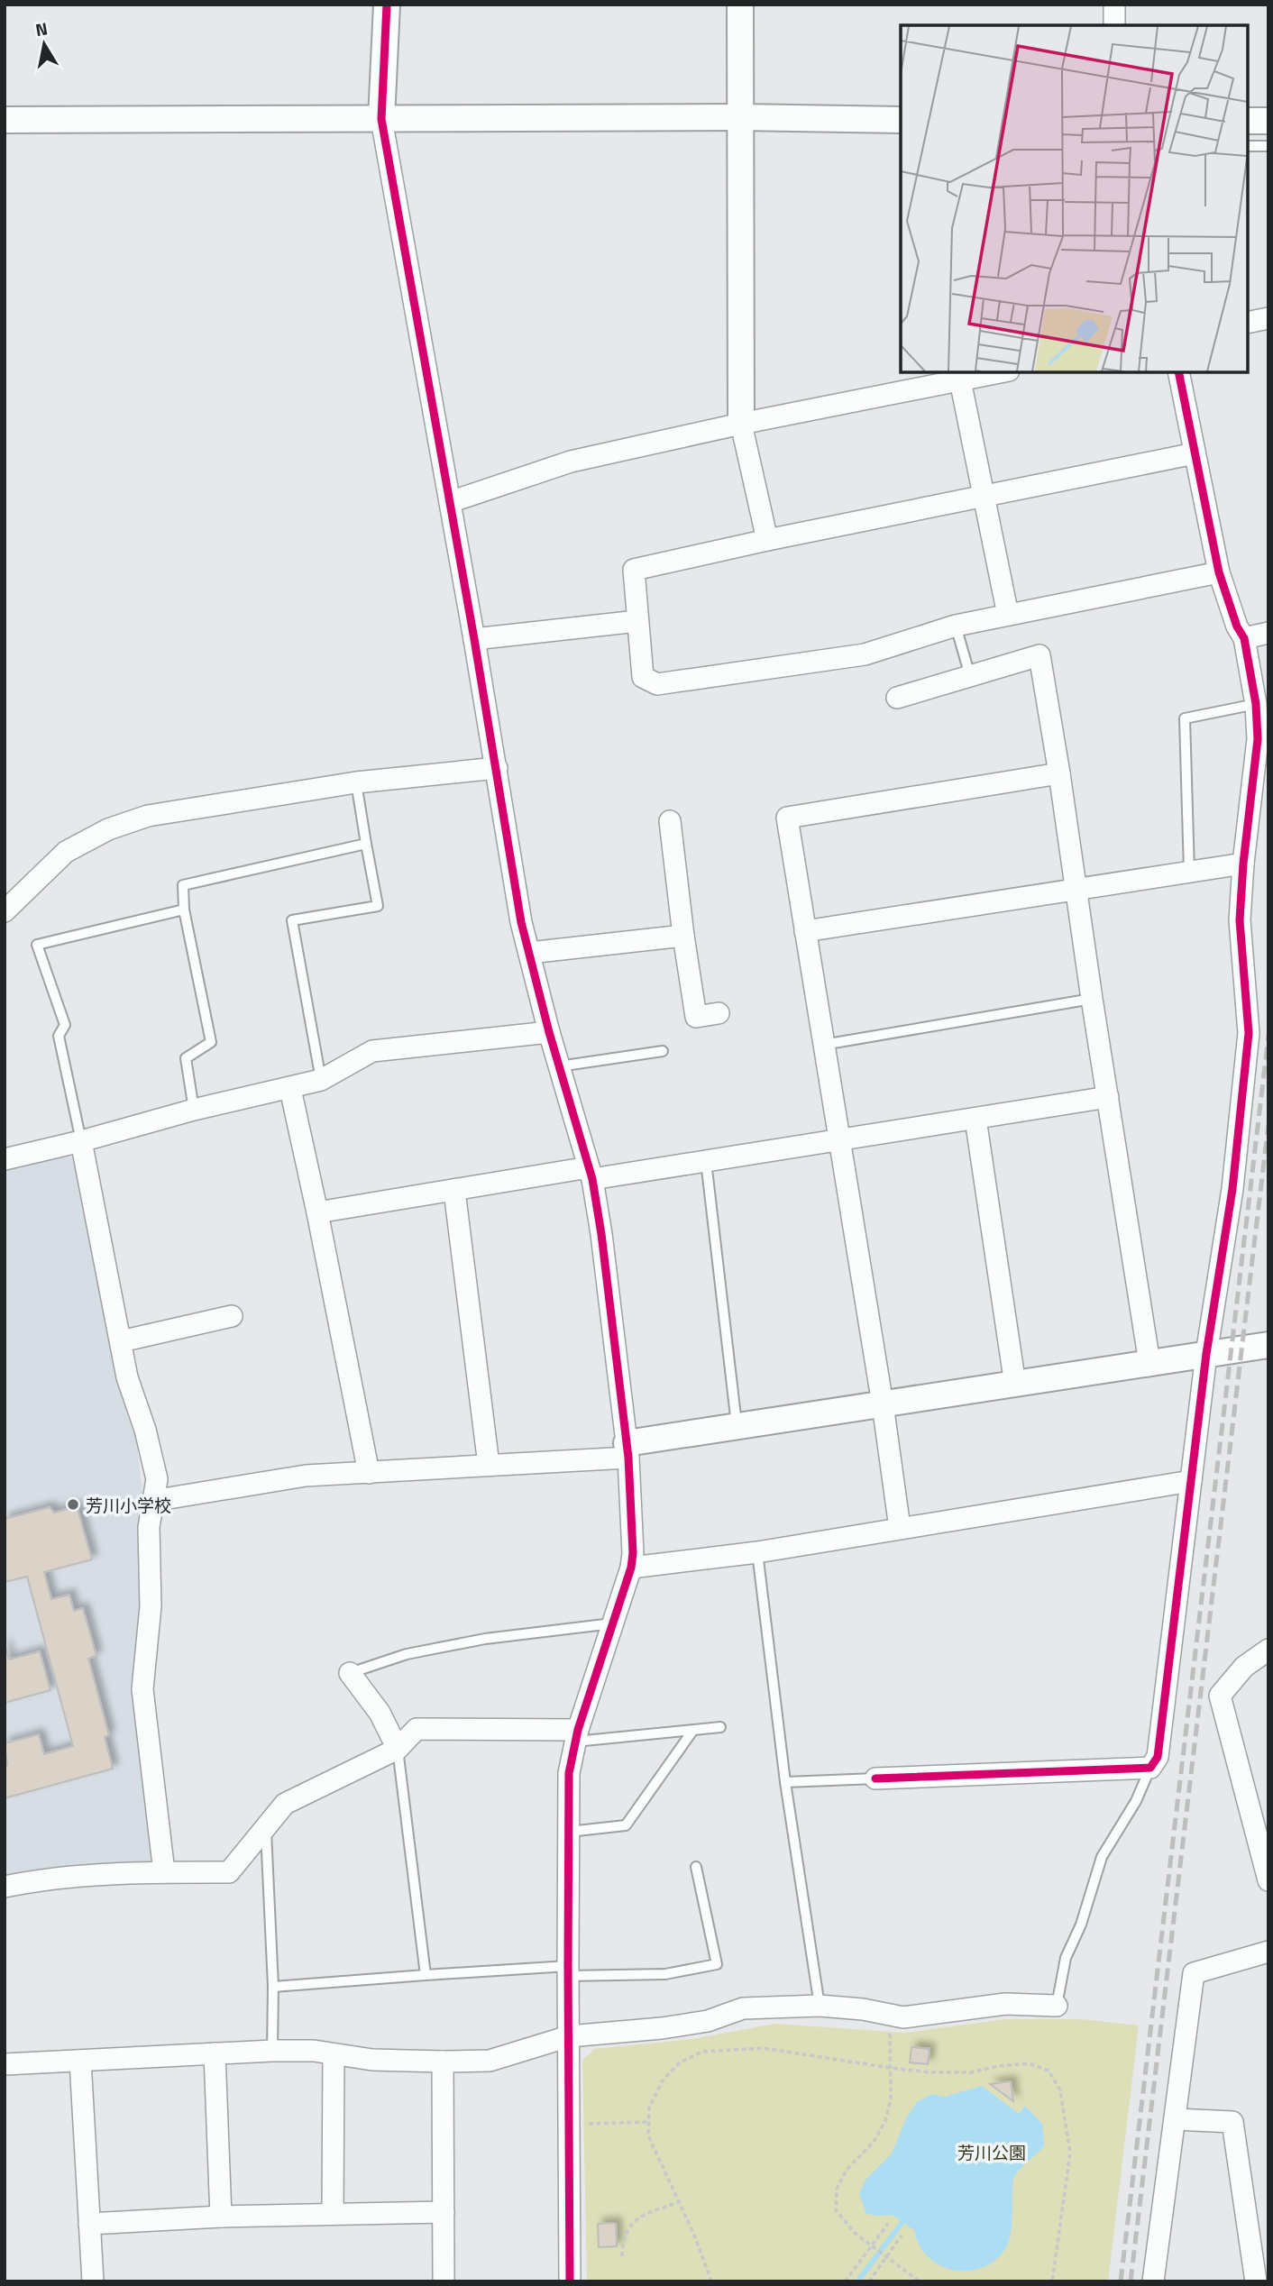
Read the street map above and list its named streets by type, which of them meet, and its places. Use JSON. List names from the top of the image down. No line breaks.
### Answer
{"parks":["芳川公園"],"places":["芳川小学校"],"north":"top"}
